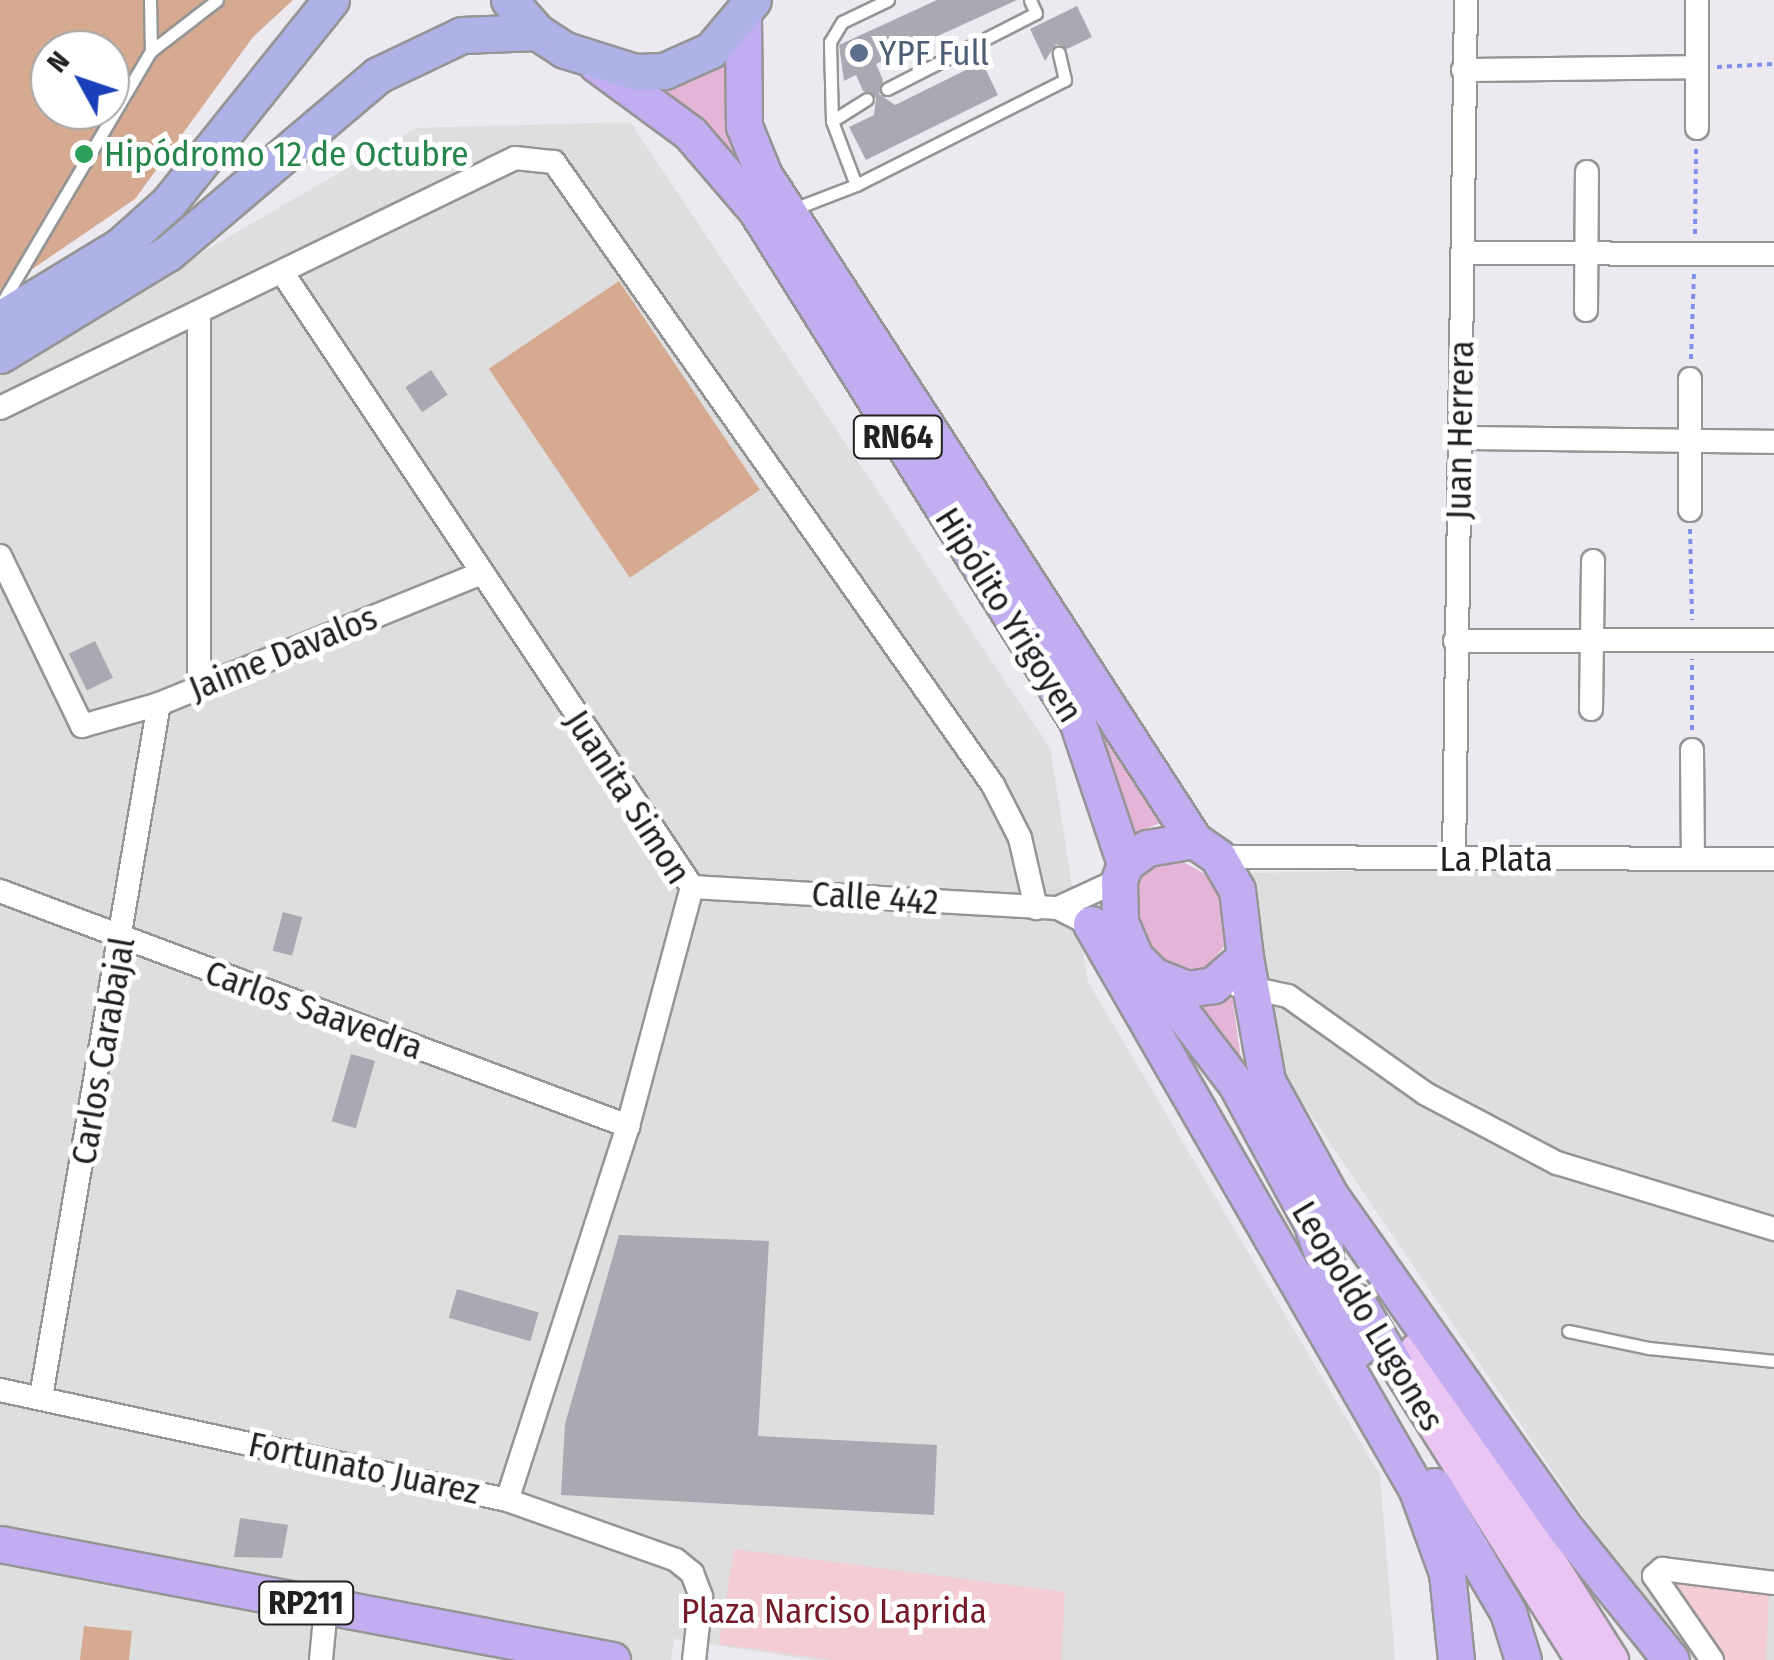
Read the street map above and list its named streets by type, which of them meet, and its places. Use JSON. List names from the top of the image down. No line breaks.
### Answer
{"streets":{"highway":["RN64"],"main road":["Hipólito Yrigoyen","Leopoldo Lugones","RP211"],"street":["Juan Herrera","Jaime Davalos","Juanita Simon","La Plata","Calle 442","Carlos Saavedra","Carlos Carabajal","Fortunato Juarez"]},"crossings":[["Juan Herrera","La Plata"],["RN64","Hipólito Yrigoyen"],["RN64","La Plata"],["RN64","Calle 442"],["RN64","Leopoldo Lugones"],["Hipólito Yrigoyen","La Plata"],["Hipólito Yrigoyen","Calle 442"],["Hipólito Yrigoyen","Leopoldo Lugones"],["Jaime Davalos","Juanita Simon"],["Jaime Davalos","Carlos Carabajal"],["Juanita Simon","Calle 442"],["Juanita Simon","Carlos Saavedra"],["Juanita Simon","Fortunato Juarez"],["La Plata","Calle 442"],["La Plata","Leopoldo Lugones"],["Calle 442","Leopoldo Lugones"],["Carlos Saavedra","Carlos Carabajal"],["Carlos Carabajal","Fortunato Juarez"]],"parks":["Plaza Narciso Laprida"],"places":["YPF Full","Hipódromo 12 de Octubre"],"north":"top left"}
